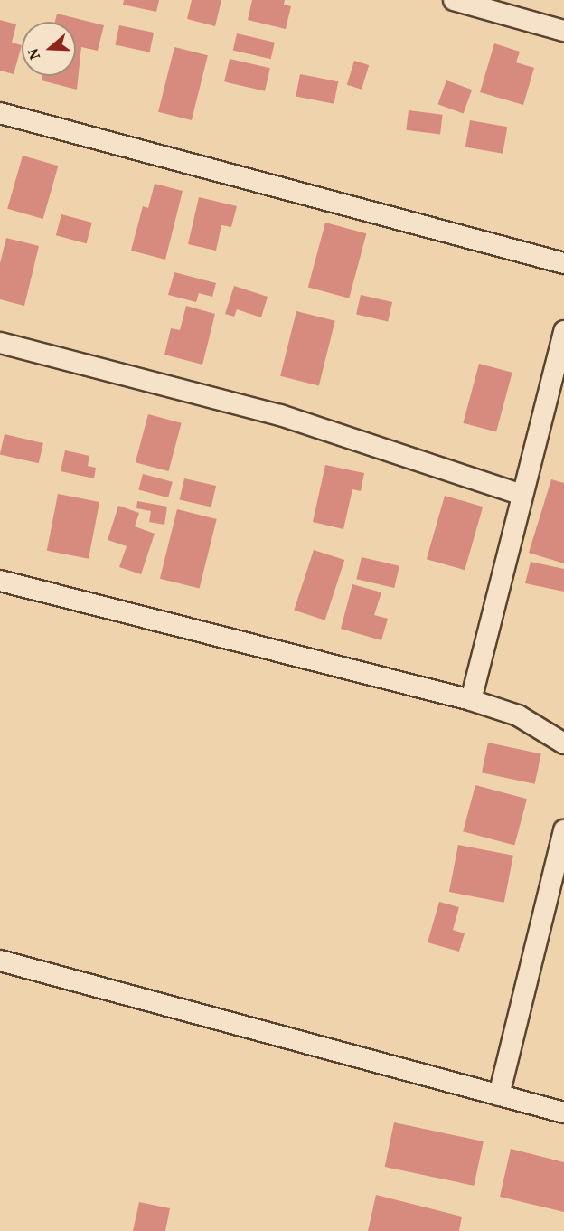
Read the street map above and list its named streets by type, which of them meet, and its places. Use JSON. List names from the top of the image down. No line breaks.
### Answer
{"north":"left"}
